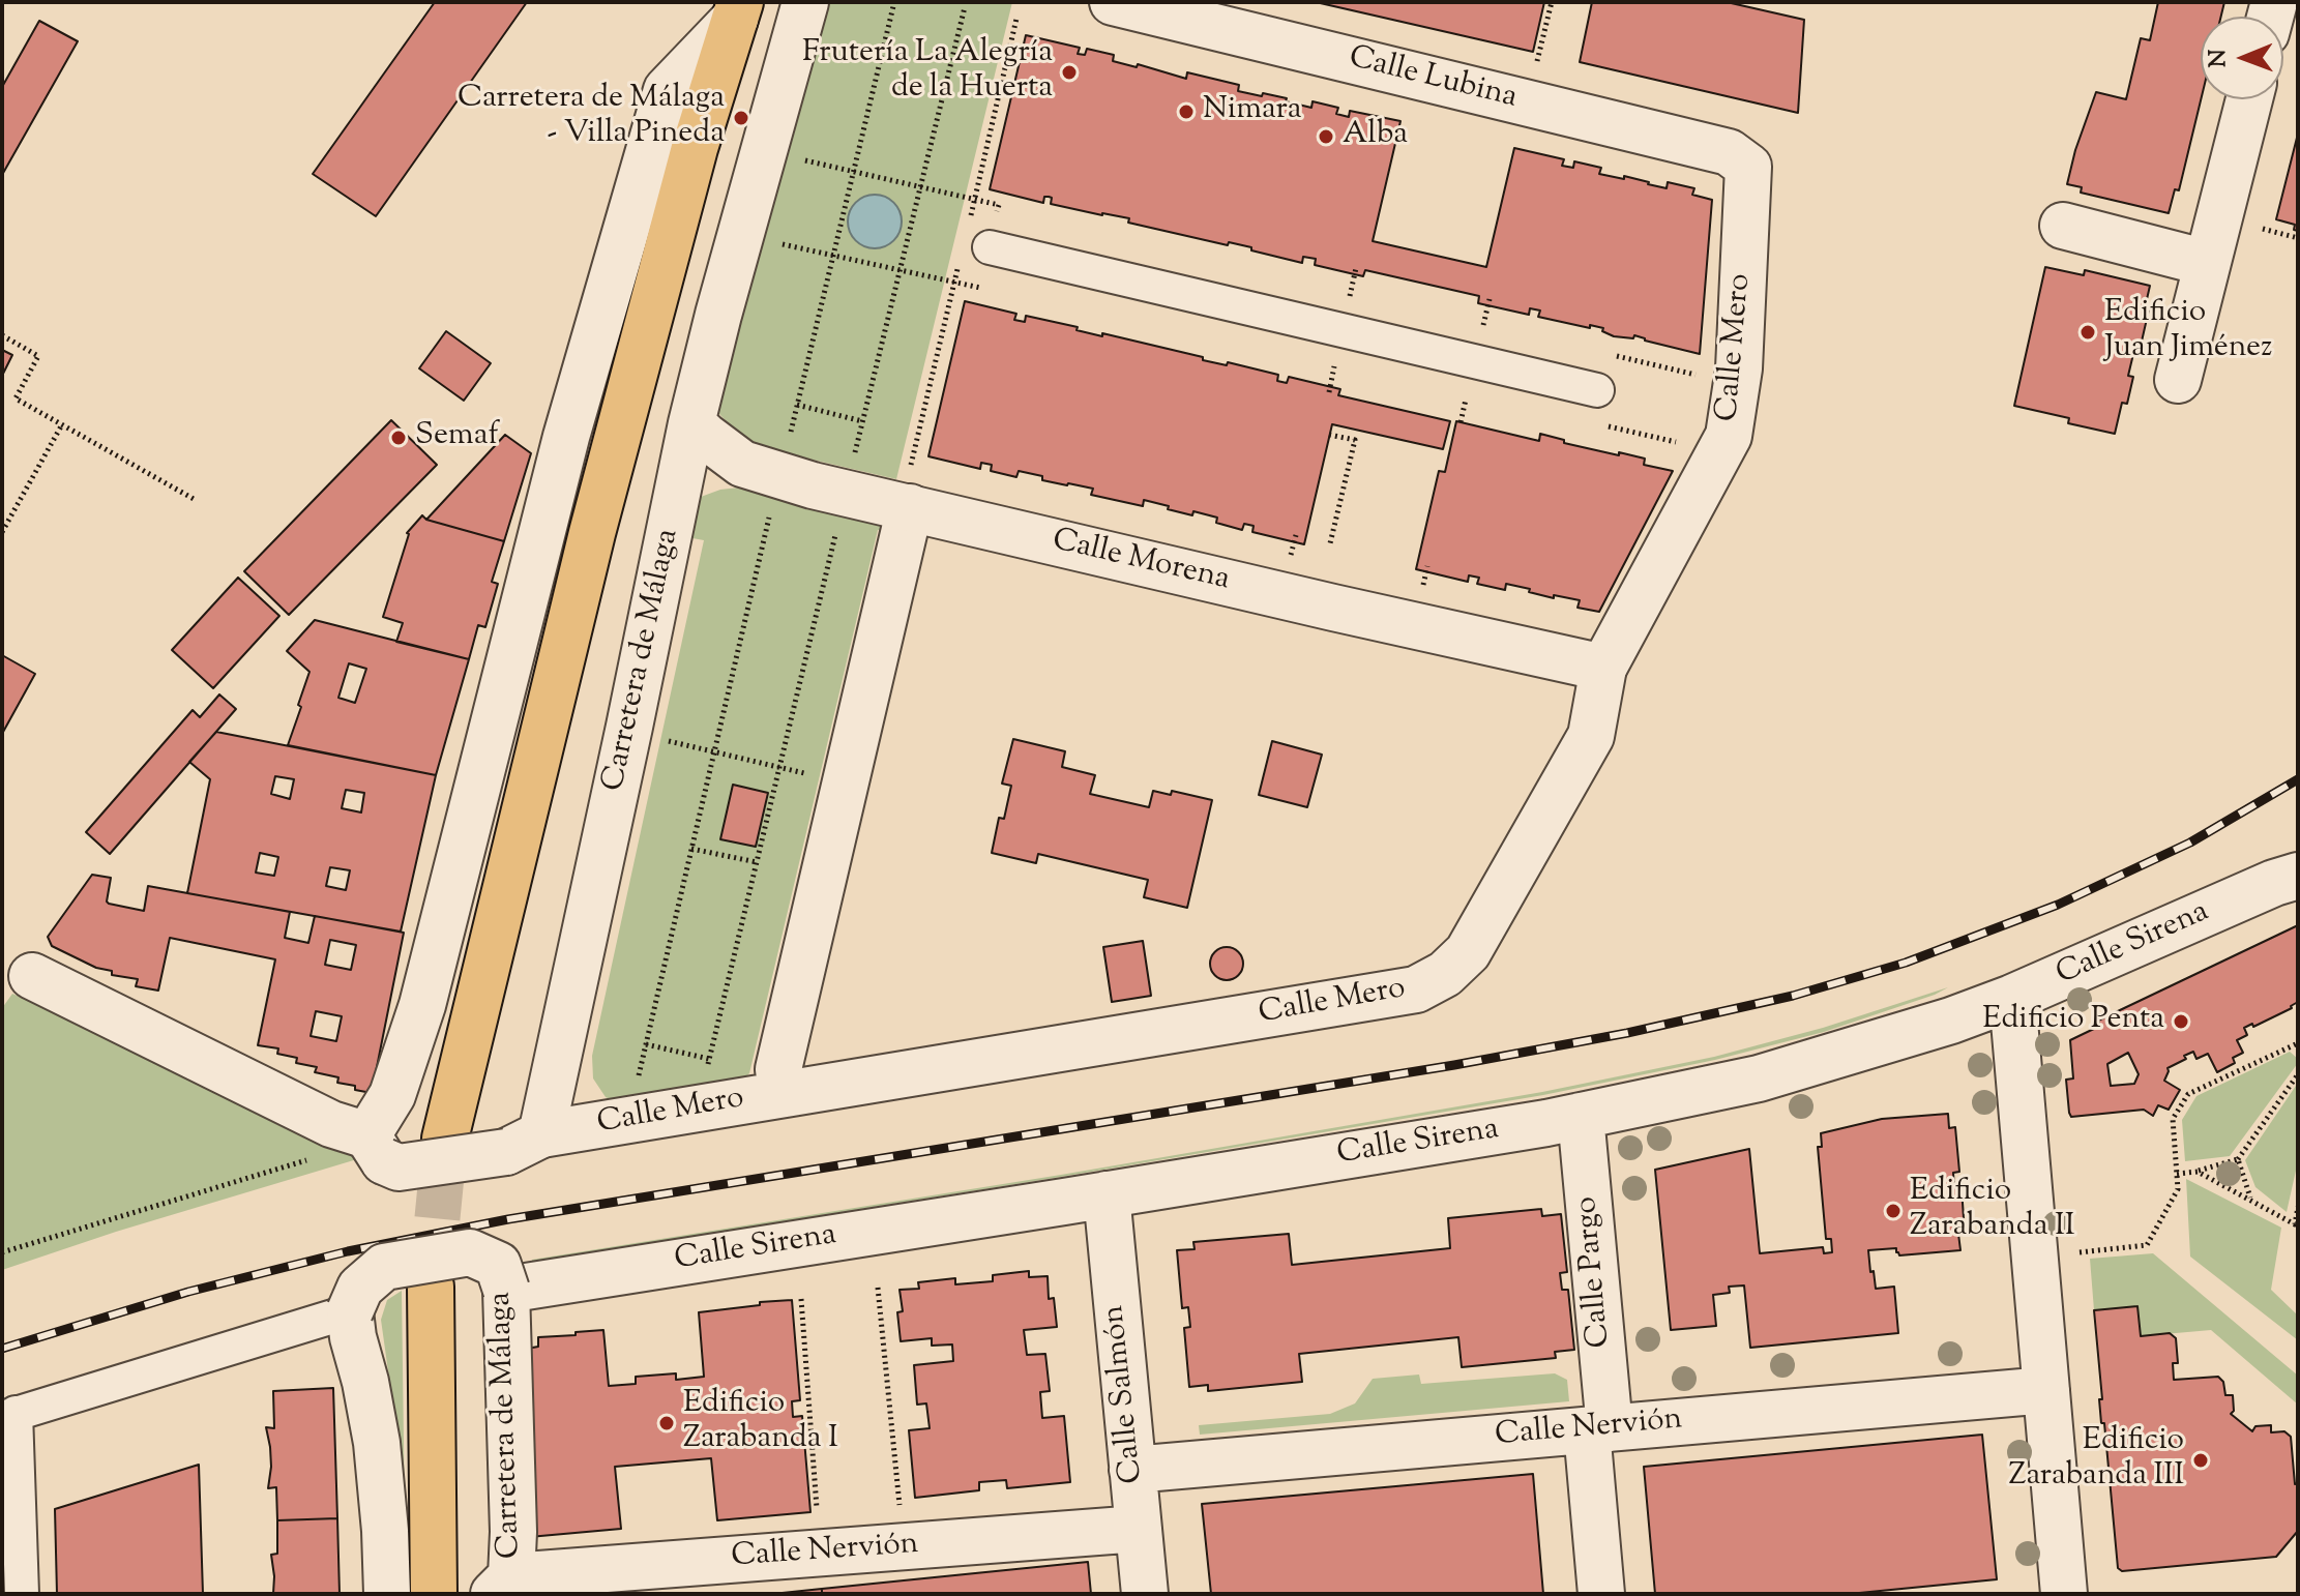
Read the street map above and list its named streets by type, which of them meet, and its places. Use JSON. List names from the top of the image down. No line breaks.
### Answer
{"streets":{"street":["Calle Lubina","Calle Mero","Calle Morena","Carretera de Málaga","Calle Sirena","Calle Pargo","Calle Salmón","Calle Nervión"]},"crossings":[["Calle Lubina","Calle Mero"],["Calle Mero","Calle Morena"],["Calle Mero","Carretera de Málaga"],["Calle Morena","Carretera de Málaga"],["Carretera de Málaga","Calle Sirena"],["Carretera de Málaga","Calle Nervión"],["Calle Sirena","Calle Pargo"],["Calle Sirena","Calle Salmón"],["Calle Pargo","Calle Nervión"],["Calle Salmón","Calle Nervión"]],"places":["Frutería La Alegría de la Huerta","Nimara","Carretera de Málaga - Villa Pineda","Alba","Edificio Juan Jiménez","Semaf","Edificio Penta","Edificio Zarabanda II","Edificio Zarabanda I","Edificio Zarabanda III"],"north":"left"}
